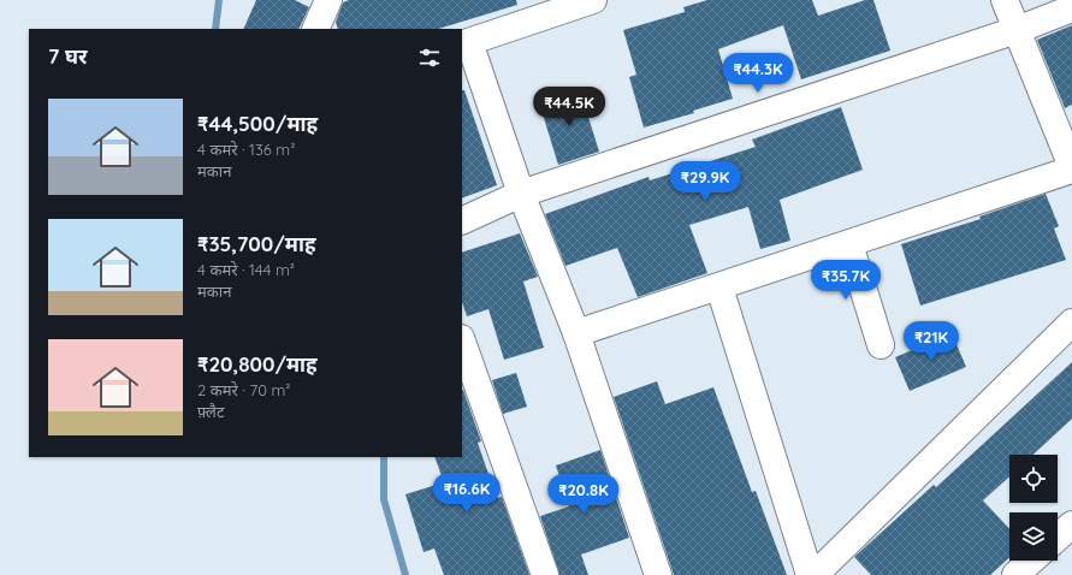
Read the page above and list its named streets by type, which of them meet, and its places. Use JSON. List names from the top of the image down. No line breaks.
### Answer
{"page":{"heading":"7 घर","price":["₹44.3K","₹44.5K","₹29.9K","₹35.7K","₹21K","₹16.6K","₹20.8K"],"list":[{"name":"₹44,500/माह","note":"4 कमरे · 136 m² · मकान"},{"name":"₹35,700/माह","note":"4 कमरे · 144 m² · मकान"},{"name":"₹20,800/माह","note":"2 कमरे · 70 m² · फ़्लैट"}]}}
